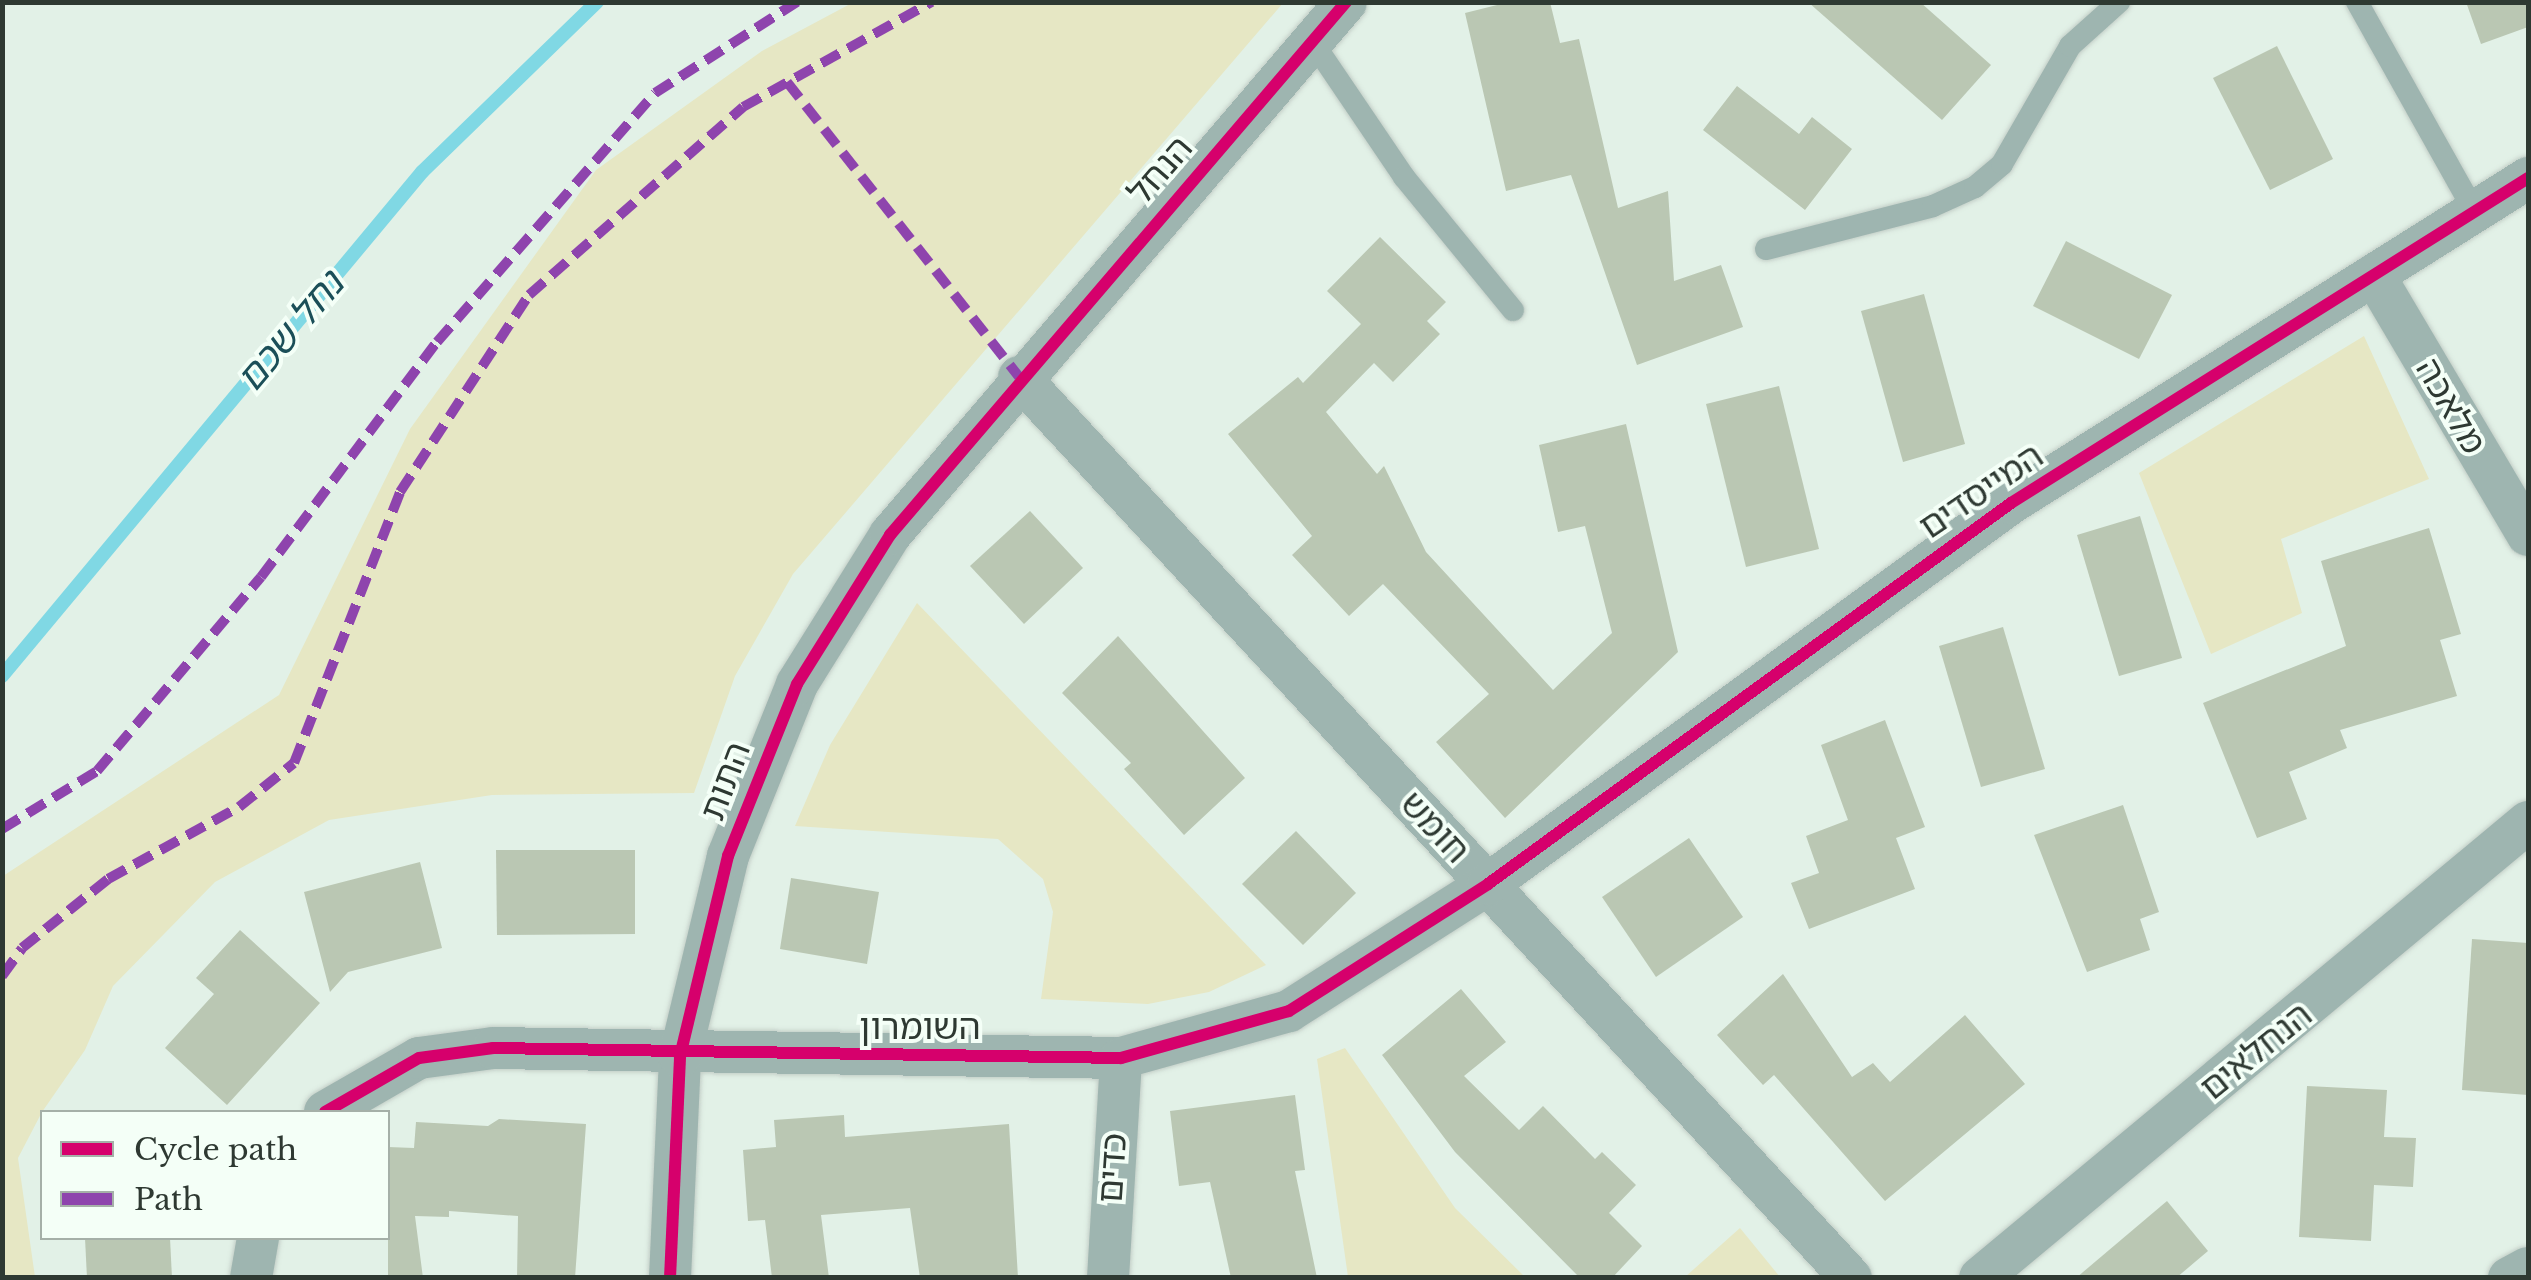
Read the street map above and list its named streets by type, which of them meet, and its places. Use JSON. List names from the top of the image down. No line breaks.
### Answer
{"streets":{"street":["הנחל","מלאכה","המייסדים","התות","חומש","השומרון","הנחלאים","כדים"]},"crossings":[["הנחל","התות"],["הנחל","חומש"],["מלאכה","המייסדים"],["המייסדים","חומש"],["המייסדים","השומרון"],["התות","חומש"],["התות","השומרון"],["חומש","השומרון"],["השומרון","כדים"]],"water":["נחל שכם"],"legend":["Cycle path","Path"]}
